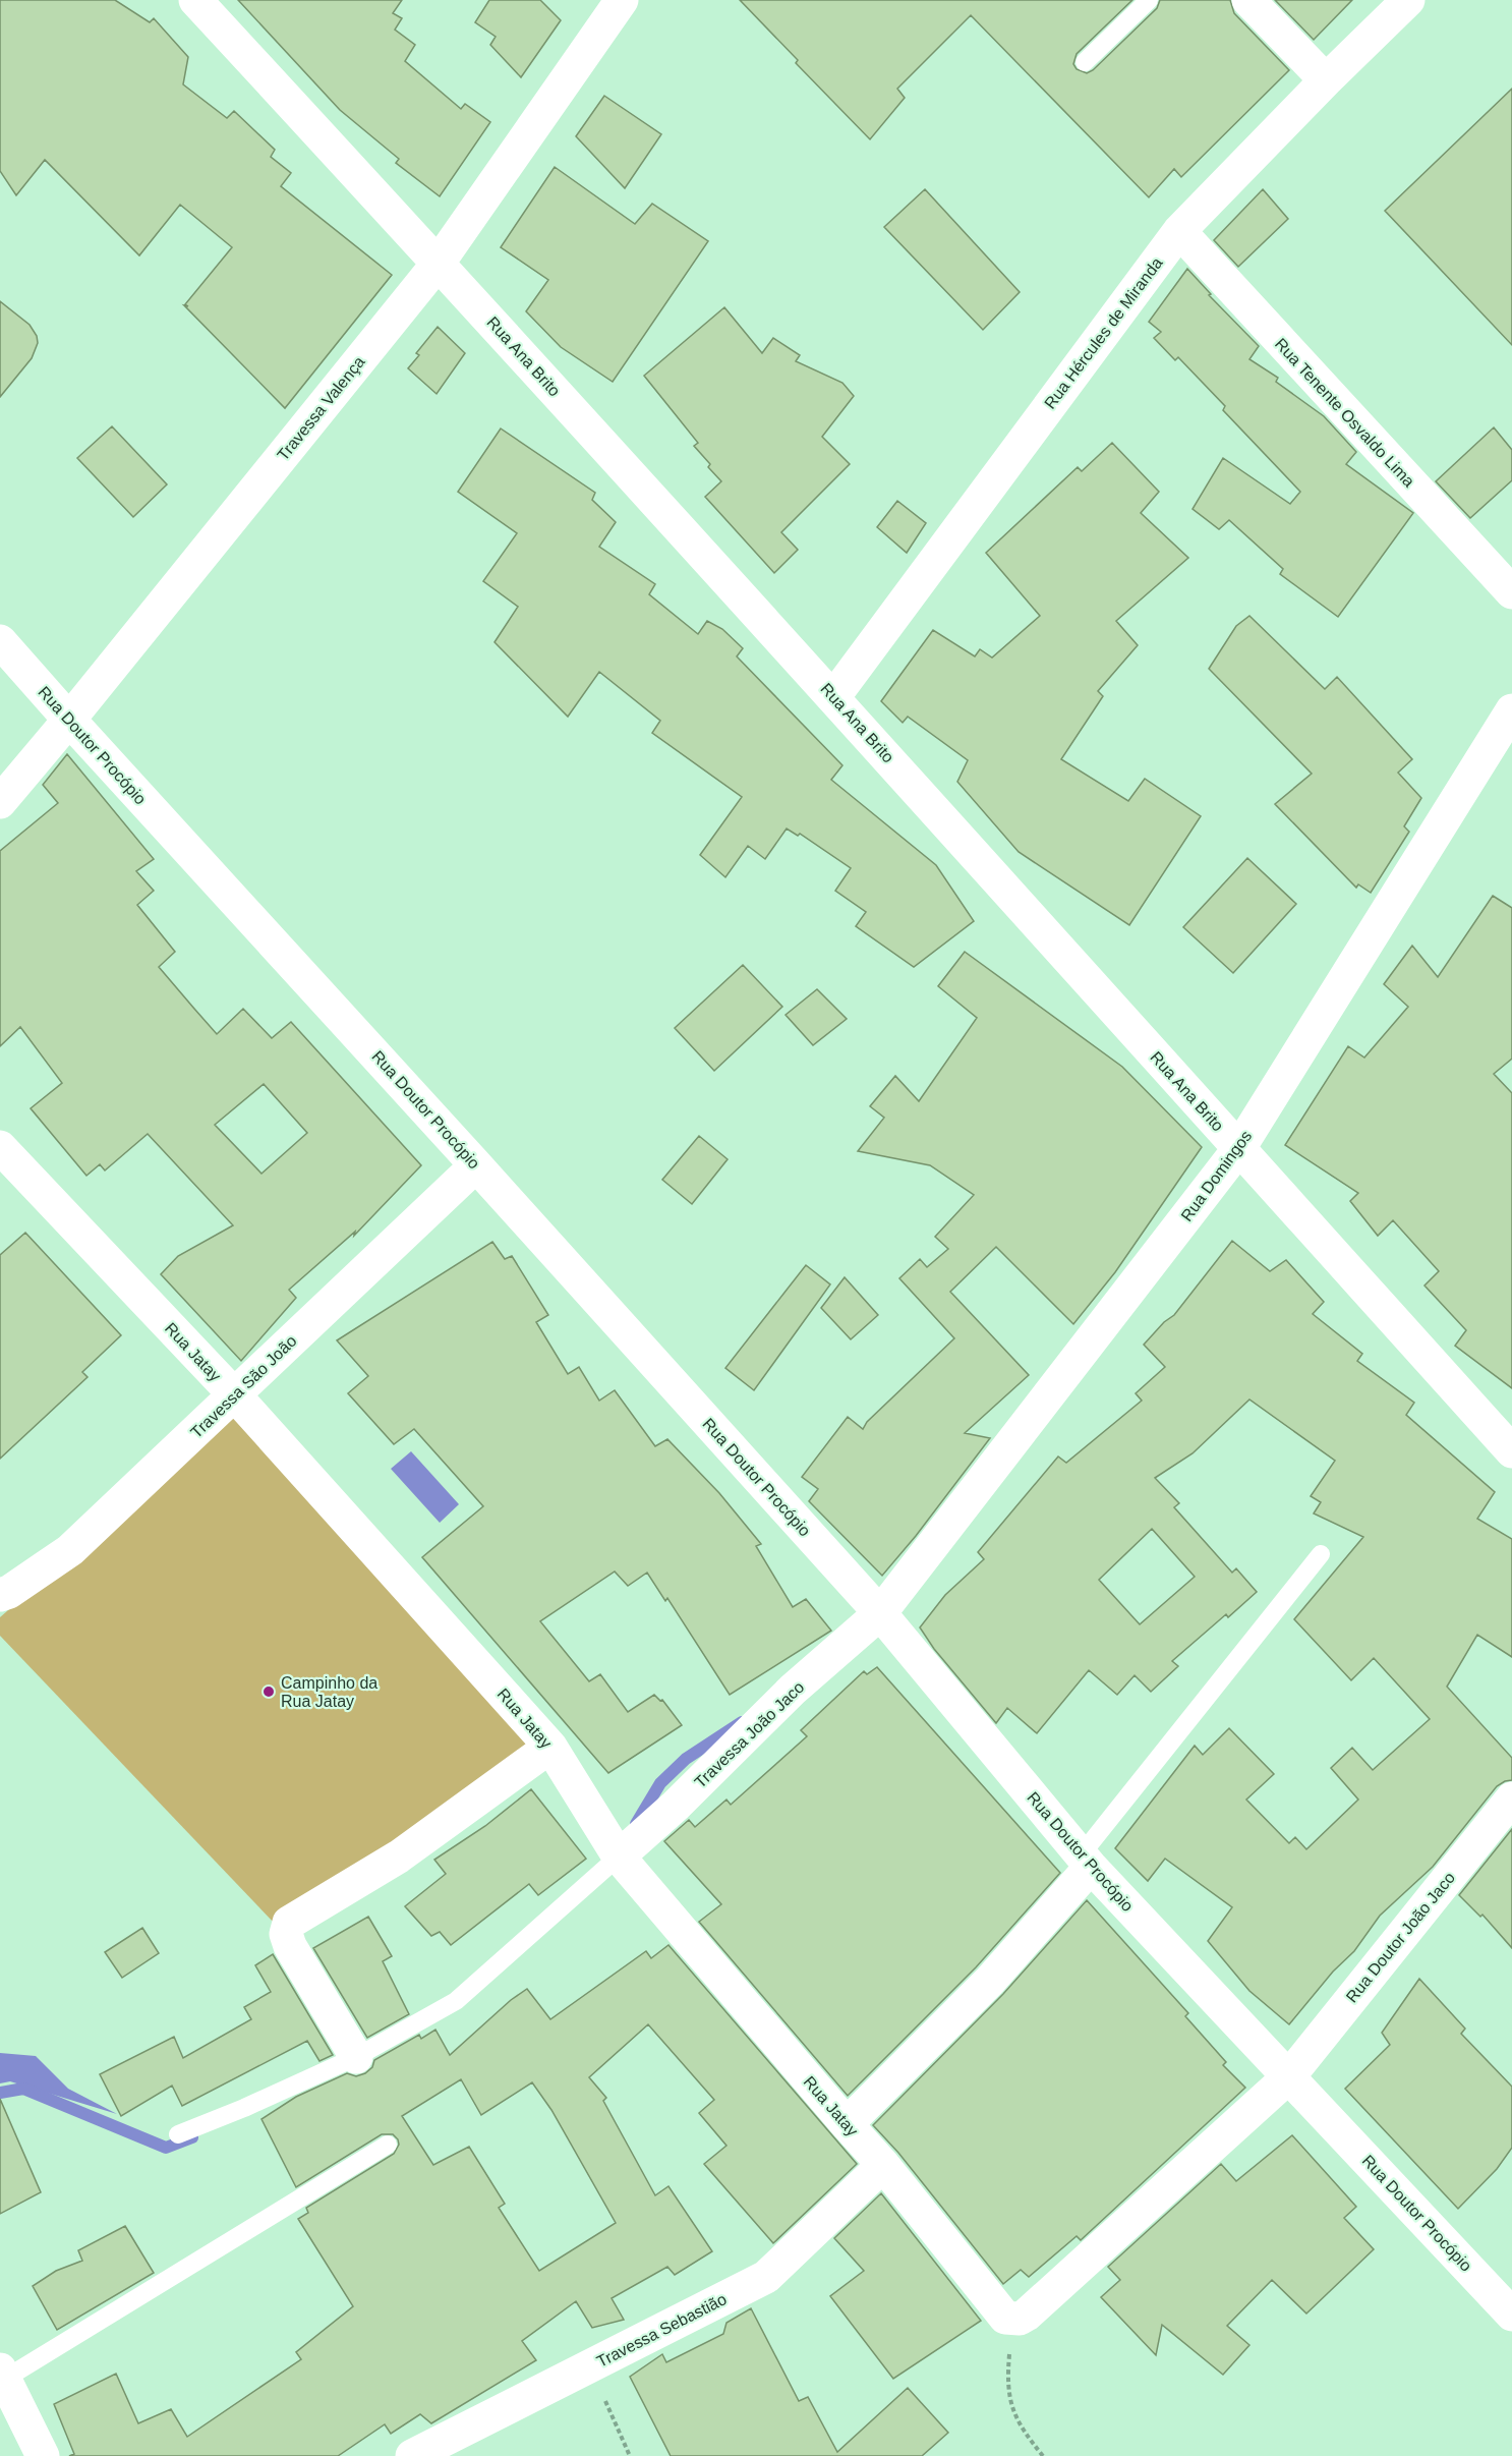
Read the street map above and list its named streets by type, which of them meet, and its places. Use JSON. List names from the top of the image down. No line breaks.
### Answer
{"streets":{"street":["Rua Hércules de Miranda","Rua Ana Brito","Travessa Valença","Rua Tenente Osvaldo Lima","Rua Doutor Procópio","Rua Domingos","Rua Jatay","Travessa São João","Travessa João Jaco","Rua Doutor João Jaco","Travessa Sebastião"]},"crossings":[["Rua Hércules de Miranda","Rua Ana Brito"],["Rua Hércules de Miranda","Rua Tenente Osvaldo Lima"],["Rua Ana Brito","Travessa Valença"],["Rua Ana Brito","Rua Domingos"],["Travessa Valença","Rua Doutor Procópio"],["Rua Doutor Procópio","Rua Domingos"],["Rua Doutor Procópio","Travessa São João"],["Rua Doutor Procópio","Travessa João Jaco"],["Rua Doutor Procópio","Rua Doutor João Jaco"],["Rua Domingos","Travessa João Jaco"],["Rua Jatay","Travessa São João"],["Rua Jatay","Travessa João Jaco"],["Rua Jatay","Rua Doutor João Jaco"],["Rua Jatay","Travessa Sebastião"]],"places":["Campinho da Rua Jatay"]}
